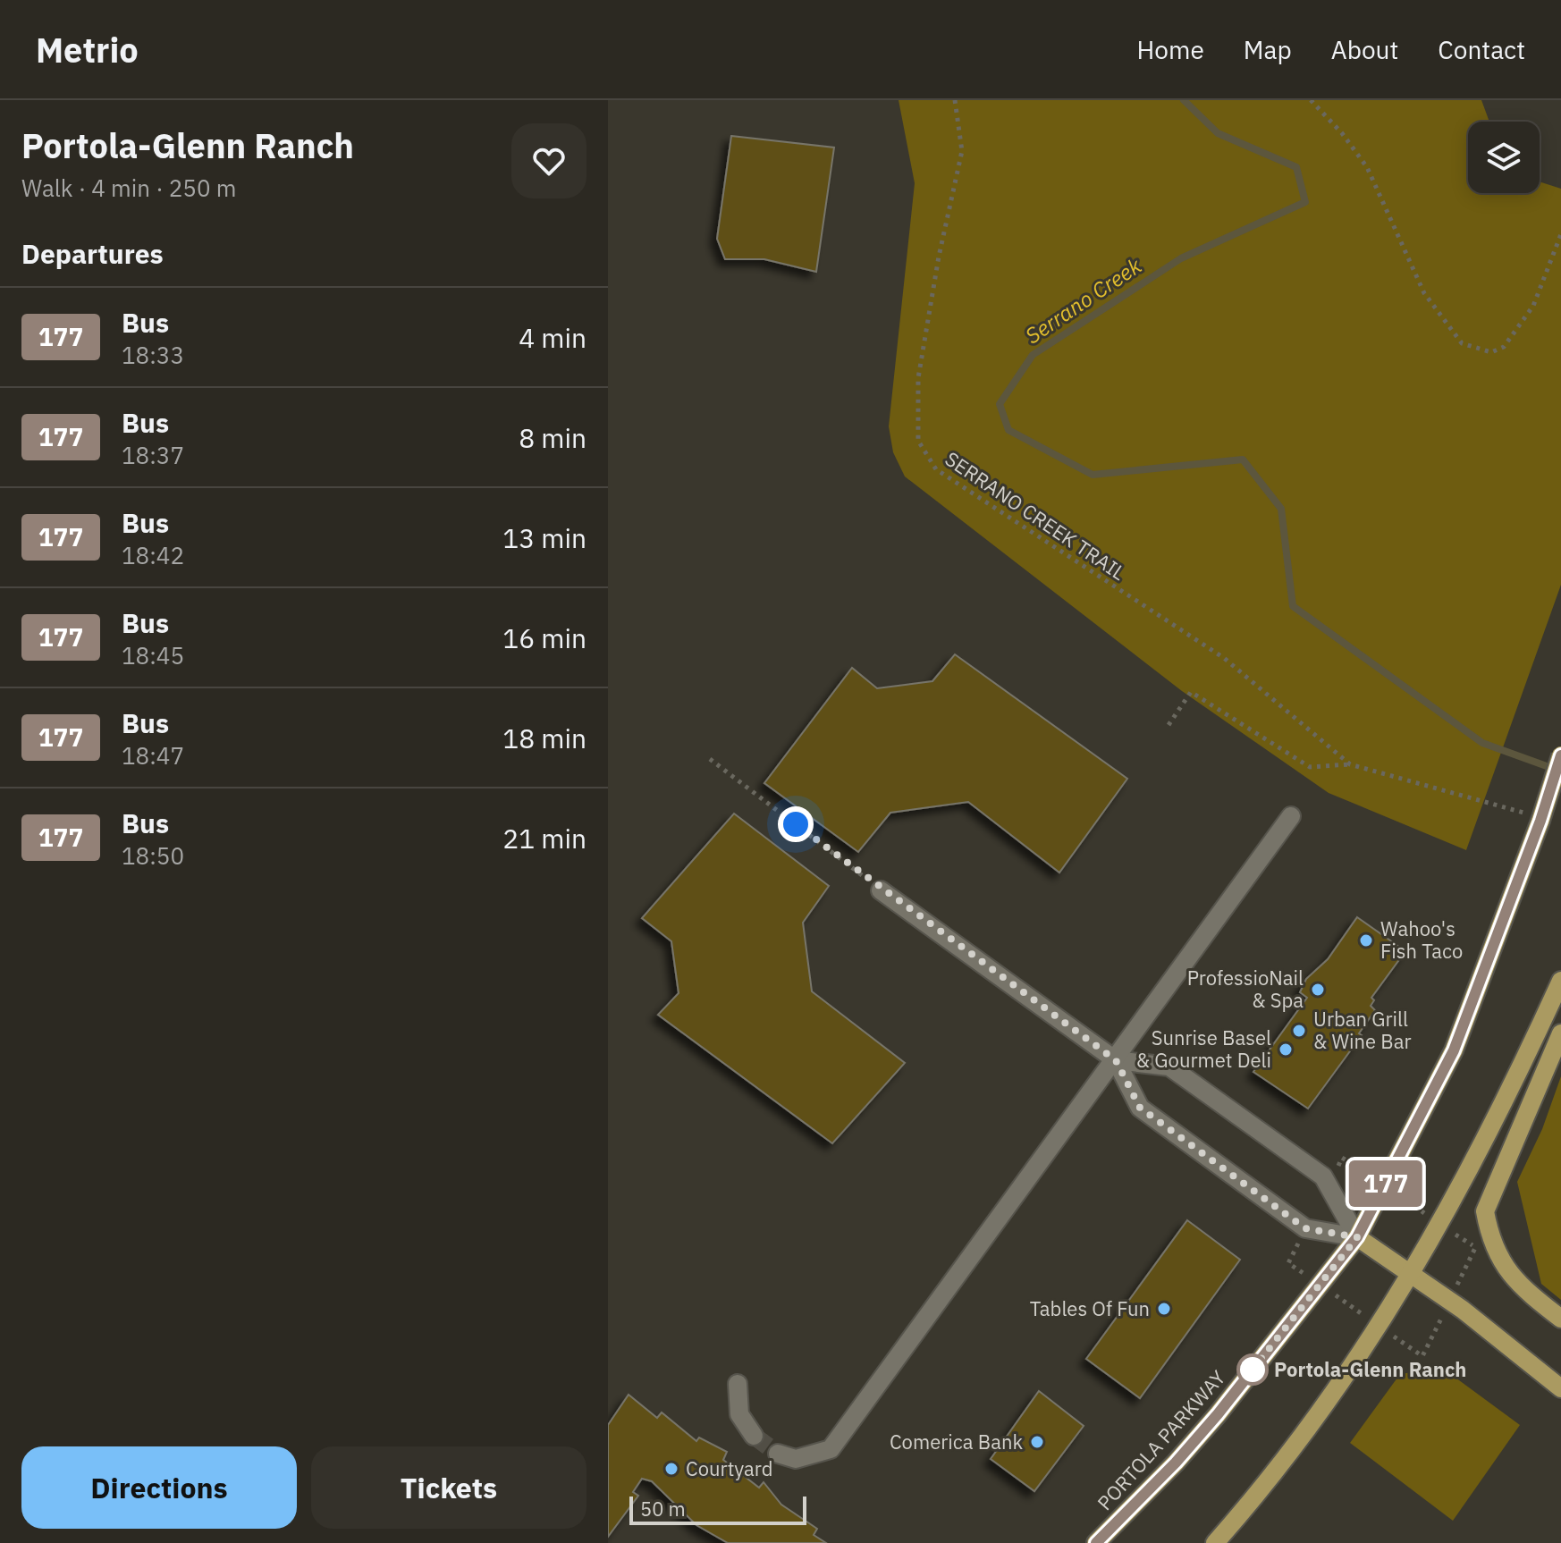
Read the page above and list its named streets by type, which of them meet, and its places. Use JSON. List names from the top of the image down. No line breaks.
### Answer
{"streets":{"main road":["PORTOLA PARKWAY"],"path":["SERRANO CREEK TRAIL"]},"crossings":[["SERRANO CREEK TRAIL","PORTOLA PARKWAY"]],"water":["Serrano Creek"],"places":["Wahoo's Fish Taco","ProfessioNail & Spa","Urban Grill & Wine Bar","Sunrise Basel & Gourmet Deli","Tables Of Fun","Portola-Glenn Ranch","Comerica Bank","Courtyard"],"lines":["bus line 177"],"scale_bar":"50 m","page":{"header":"Metrio","nav":["Home","Map","About","Contact"],"heading":[["Portola-Glenn Ranch","Walk · 4 min · 250 m"],"Departures"],"on_map":"177","list":[{"mark":"177","name":"Bus","note":"18:33","value":"4 min"},{"mark":"177","name":"Bus","note":"18:37","value":"8 min"},{"mark":"177","name":"Bus","note":"18:42","value":"13 min"},{"mark":"177","name":"Bus","note":"18:45","value":"16 min"},{"mark":"177","name":"Bus","note":"18:47","value":"18 min"},{"mark":"177","name":"Bus","note":"18:50","value":"21 min"}],"buttons":["Directions","Tickets"],"scale":"50 m"}}
